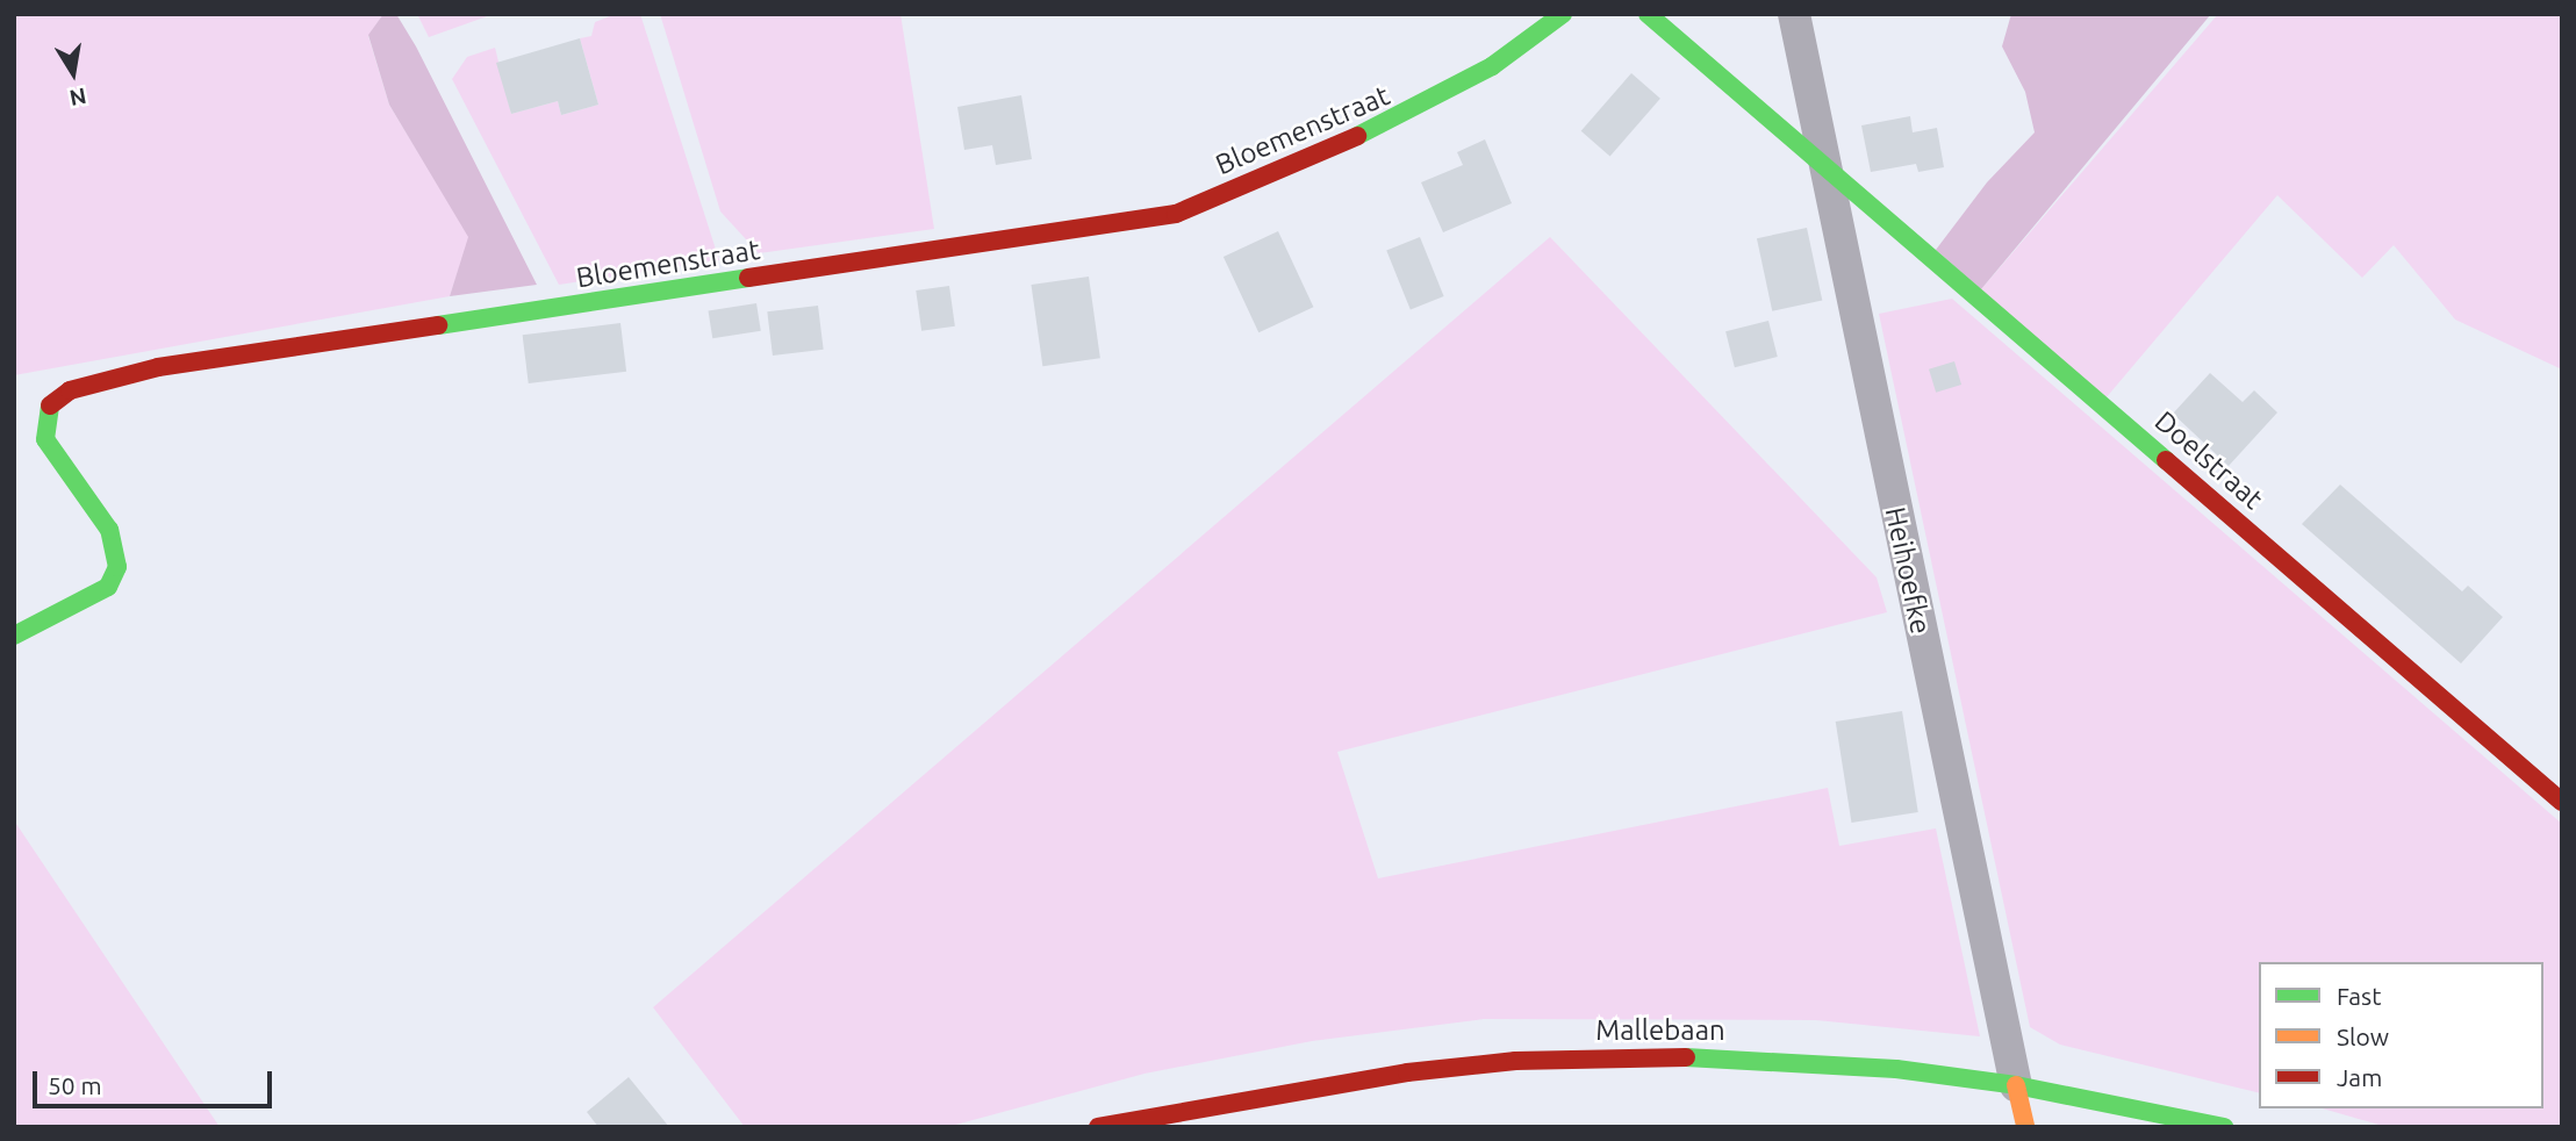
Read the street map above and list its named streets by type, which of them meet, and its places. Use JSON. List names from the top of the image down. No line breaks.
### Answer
{"streets":{"street":["Bloemenstraat","Doelstraat","Heihoefke","Mallebaan"]},"crossings":[["Doelstraat","Heihoefke"],["Heihoefke","Mallebaan"]],"legend":["Fast","Slow","Jam"],"scale_bar":"50 m","north":"bottom"}
